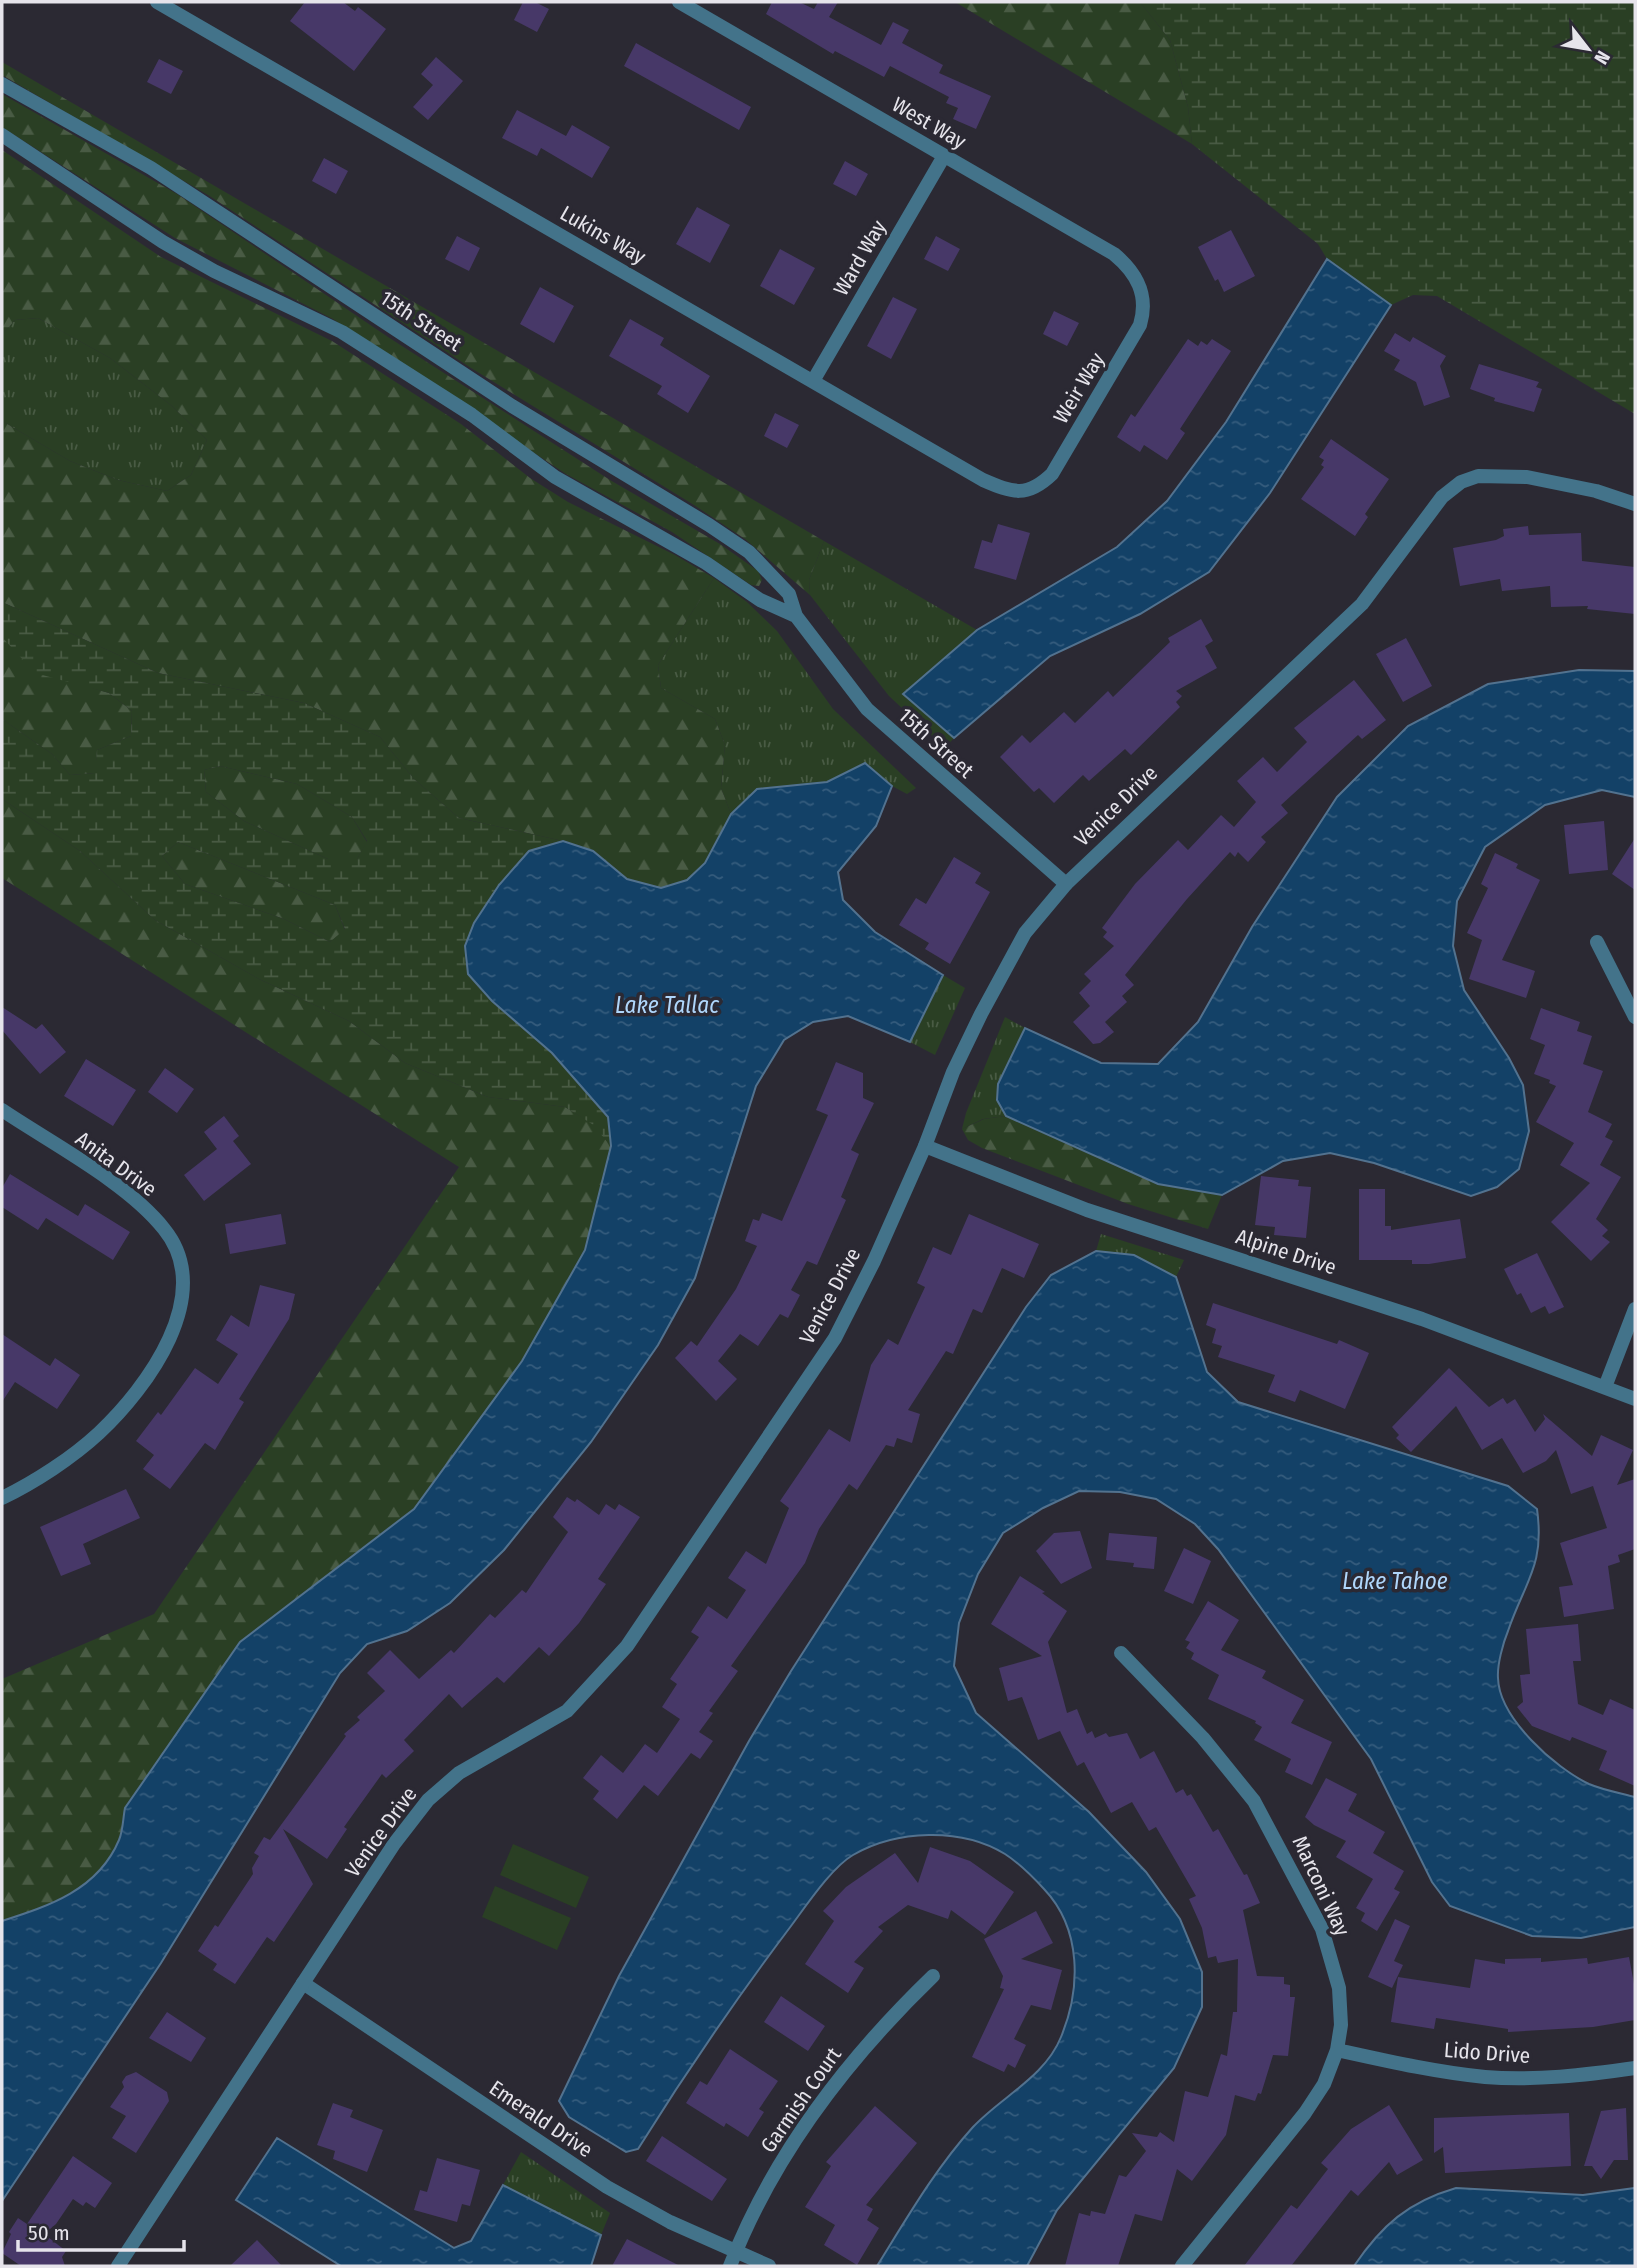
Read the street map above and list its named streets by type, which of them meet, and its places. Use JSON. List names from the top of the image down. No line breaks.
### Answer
{"streets":{"street":["West Way","Lukins Way","Ward Way","15th Street","Weir Way","Venice Drive","Anita Drive","Alpine Drive","Marconi Way","Lido Drive","Garmish Court","Emerald Drive"]},"crossings":[["West Way","Ward Way"],["West Way","Weir Way"],["Lukins Way","Ward Way"],["Lukins Way","Weir Way"],["15th Street","Venice Drive"],["Venice Drive","Alpine Drive"],["Venice Drive","Emerald Drive"],["Marconi Way","Lido Drive"],["Garmish Court","Emerald Drive"]],"water":["Lake Tallac","Lake Tahoe"],"scale_bar":"50 m","north":"bottom right"}
